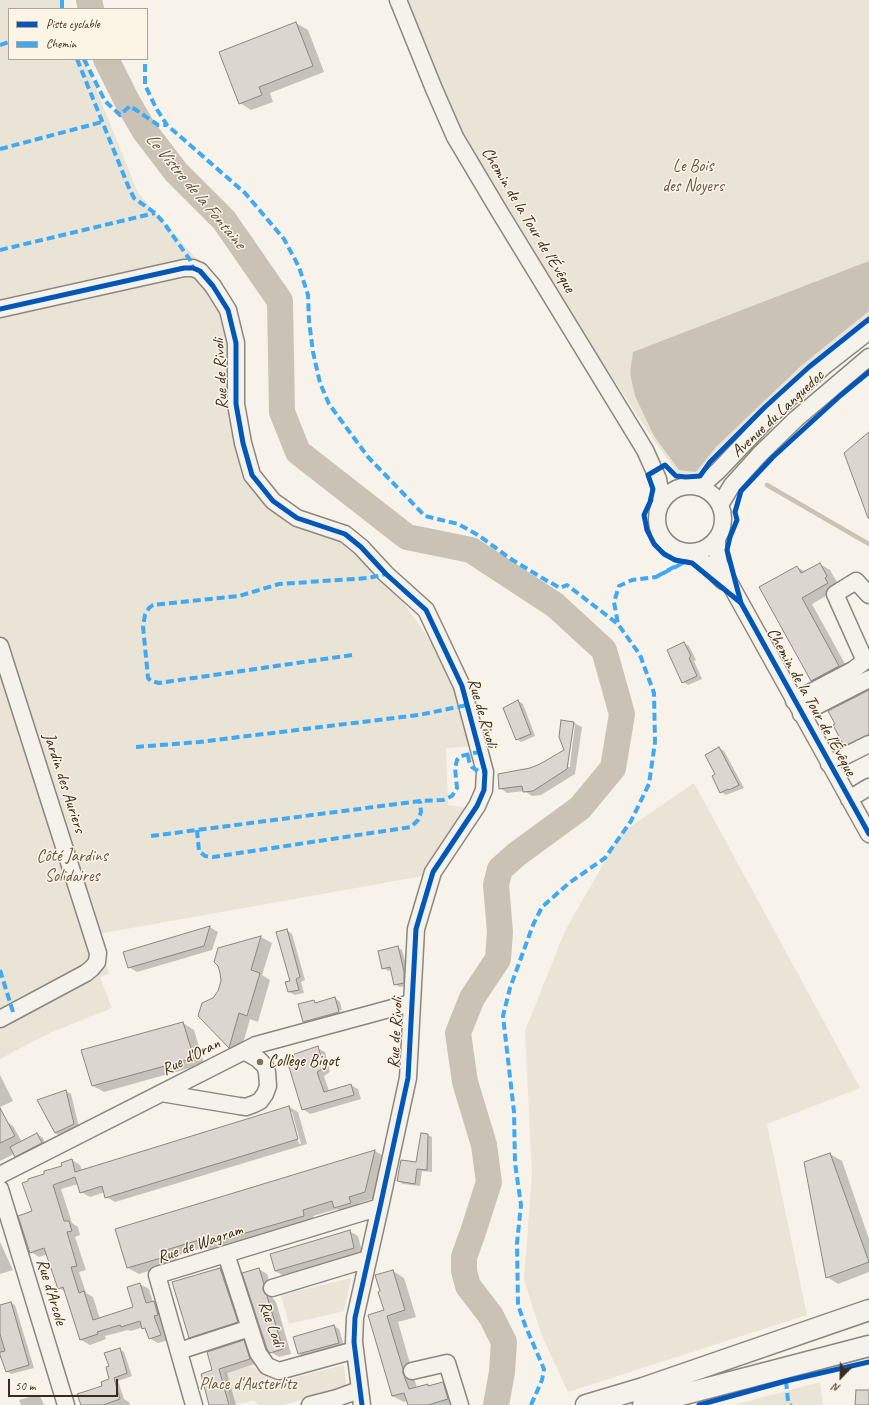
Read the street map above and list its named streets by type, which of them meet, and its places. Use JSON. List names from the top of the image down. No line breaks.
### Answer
{"streets":{"street":["Chemin de la Tour de l'Évêque","Rue de Rivoli","Avenue du Languedoc","Jardin des Auriers","Rue d'Oran","Rue de Wagram","Rue d'Arcole","Rue Lodi"]},"crossings":[["Chemin de la Tour de l'Évêque","Avenue du Languedoc"],["Rue de Rivoli","Rue d'Oran"],["Rue de Rivoli","Rue de Wagram"],["Rue de Rivoli","Rue Lodi"],["Rue de Wagram","Rue Lodi"]],"water":["Le Vistre de la Fontaine"],"parks":["Le Bois des Noyers","Côté Jardins Solidaires","Place d'Austerlitz"],"places":["Collège Bigot"],"legend":["Piste cyclable","Chemin"],"scale_bar":"50 m","north":"bottom left"}
